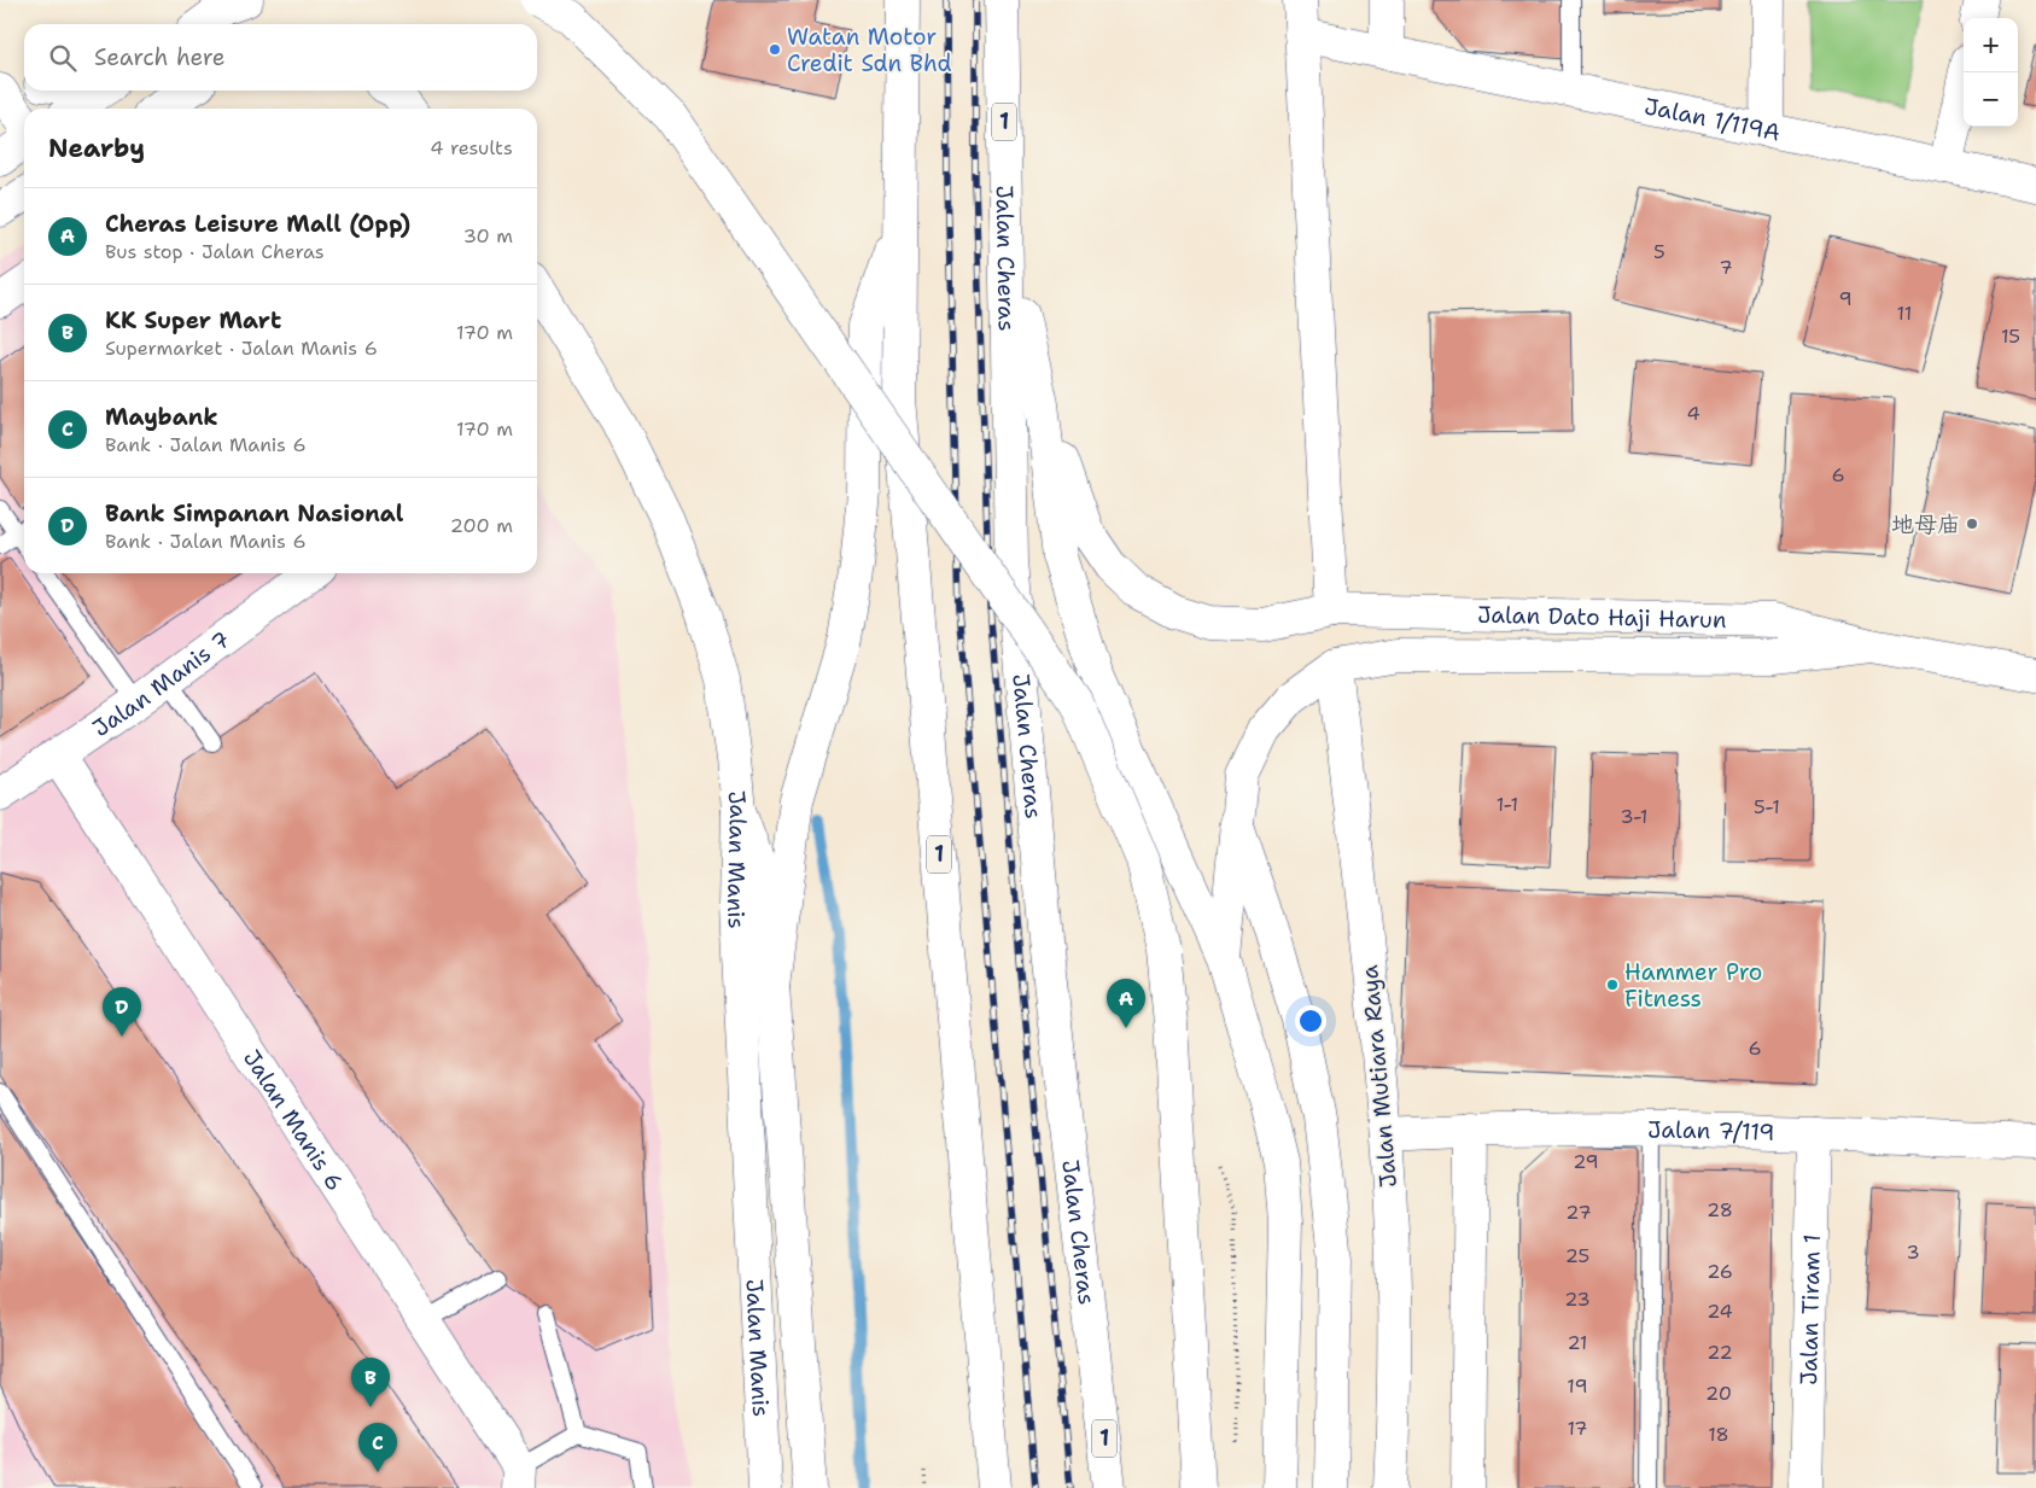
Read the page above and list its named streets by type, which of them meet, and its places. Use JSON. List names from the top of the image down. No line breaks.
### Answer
{"streets":{"main road":["Jalan 1/119A","1","Jalan Cheras","Jalan Dato Haji Harun","Jalan Manis 7","Jalan Manis","Jalan Mutiara Raya","Jalan Manis 6","Jalan 7/119","Jalan Tiram 1"]},"crossings":[["Jalan Dato Haji Harun","Jalan Mutiara Raya"],["Jalan Manis 7","Jalan Manis 6"],["Jalan Mutiara Raya","Jalan 7/119"],["Jalan 7/119","Jalan Tiram 1"]],"places":["Watan Motor Credit Sdn Bhd","地母庙","Hammer Pro Fitness"],"house_numbers":["5","7","9","11","15","4","6","1-1","5-1","3-1","6","29","28","27","3","25","26","23","24","21","22","19","20","17","18"],"page":{"map_buttons":["+","−"],"search":"Search here","heading":["Nearby","4 results"],"list":[{"mark":"A","name":"Cheras Leisure Mall (Opp)","note":"Bus stop · Jalan Cheras","value":"30 m"},{"mark":"B","name":"KK Super Mart","note":"Supermarket · Jalan Manis 6","value":"170 m"},{"mark":"C","name":"Maybank","note":"Bank · Jalan Manis 6","value":"170 m"},{"mark":"D","name":"Bank Simpanan Nasional","note":"Bank · Jalan Manis 6","value":"200 m"}],"pins":["A","D","B","C"]}}
